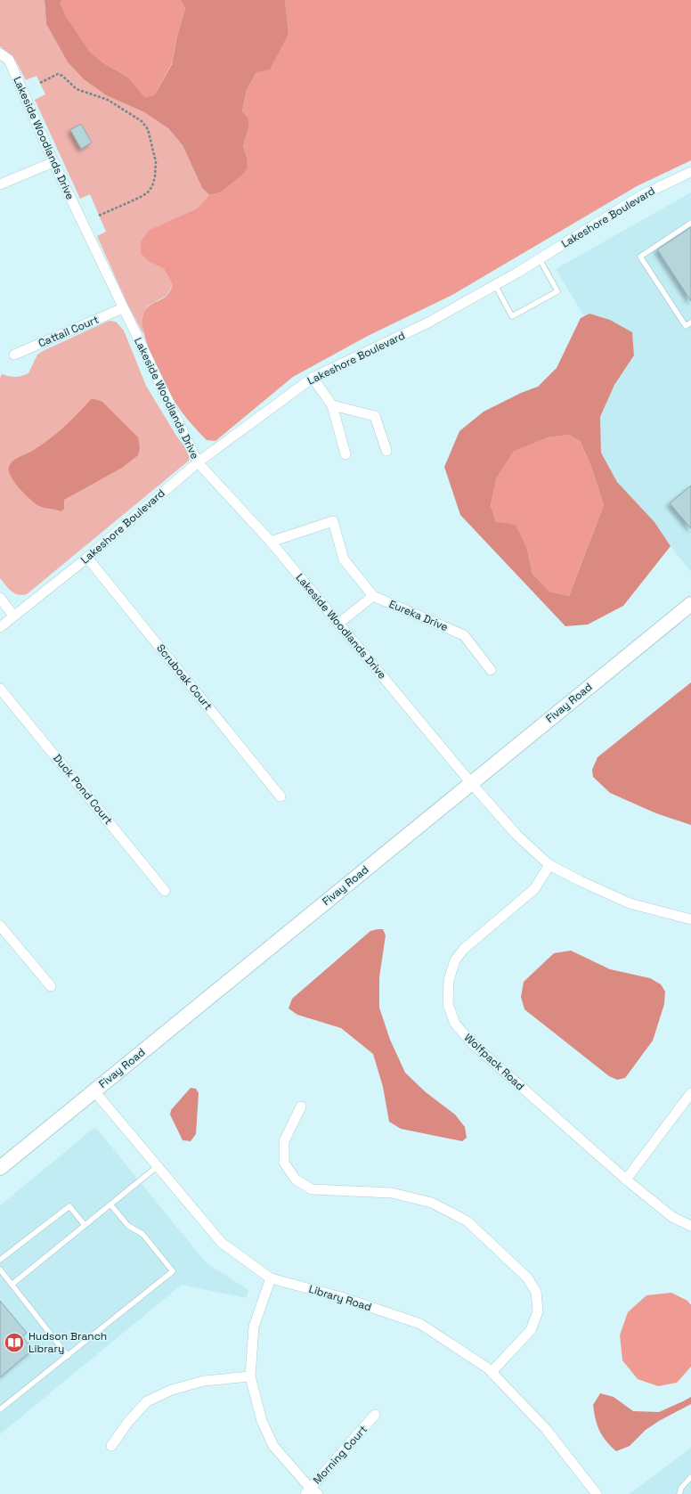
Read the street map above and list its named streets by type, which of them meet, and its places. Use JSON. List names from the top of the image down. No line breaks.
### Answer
{"streets":{"street":["Lakeside Woodlands Drive","Lakeshore Boulevard","Cattail Court","Eureka Drive","Scruboak Court","Fivay Road","Duck Pond Court","Wolfpack Road","Library Road","Morning Court"]},"crossings":[["Lakeside Woodlands Drive","Lakeshore Boulevard"],["Lakeside Woodlands Drive","Cattail Court"],["Lakeside Woodlands Drive","Fivay Road"],["Lakeside Woodlands Drive","Wolfpack Road"],["Lakeshore Boulevard","Scruboak Court"],["Fivay Road","Library Road"]],"places":{"library":["Hudson Branch Library"]}}
